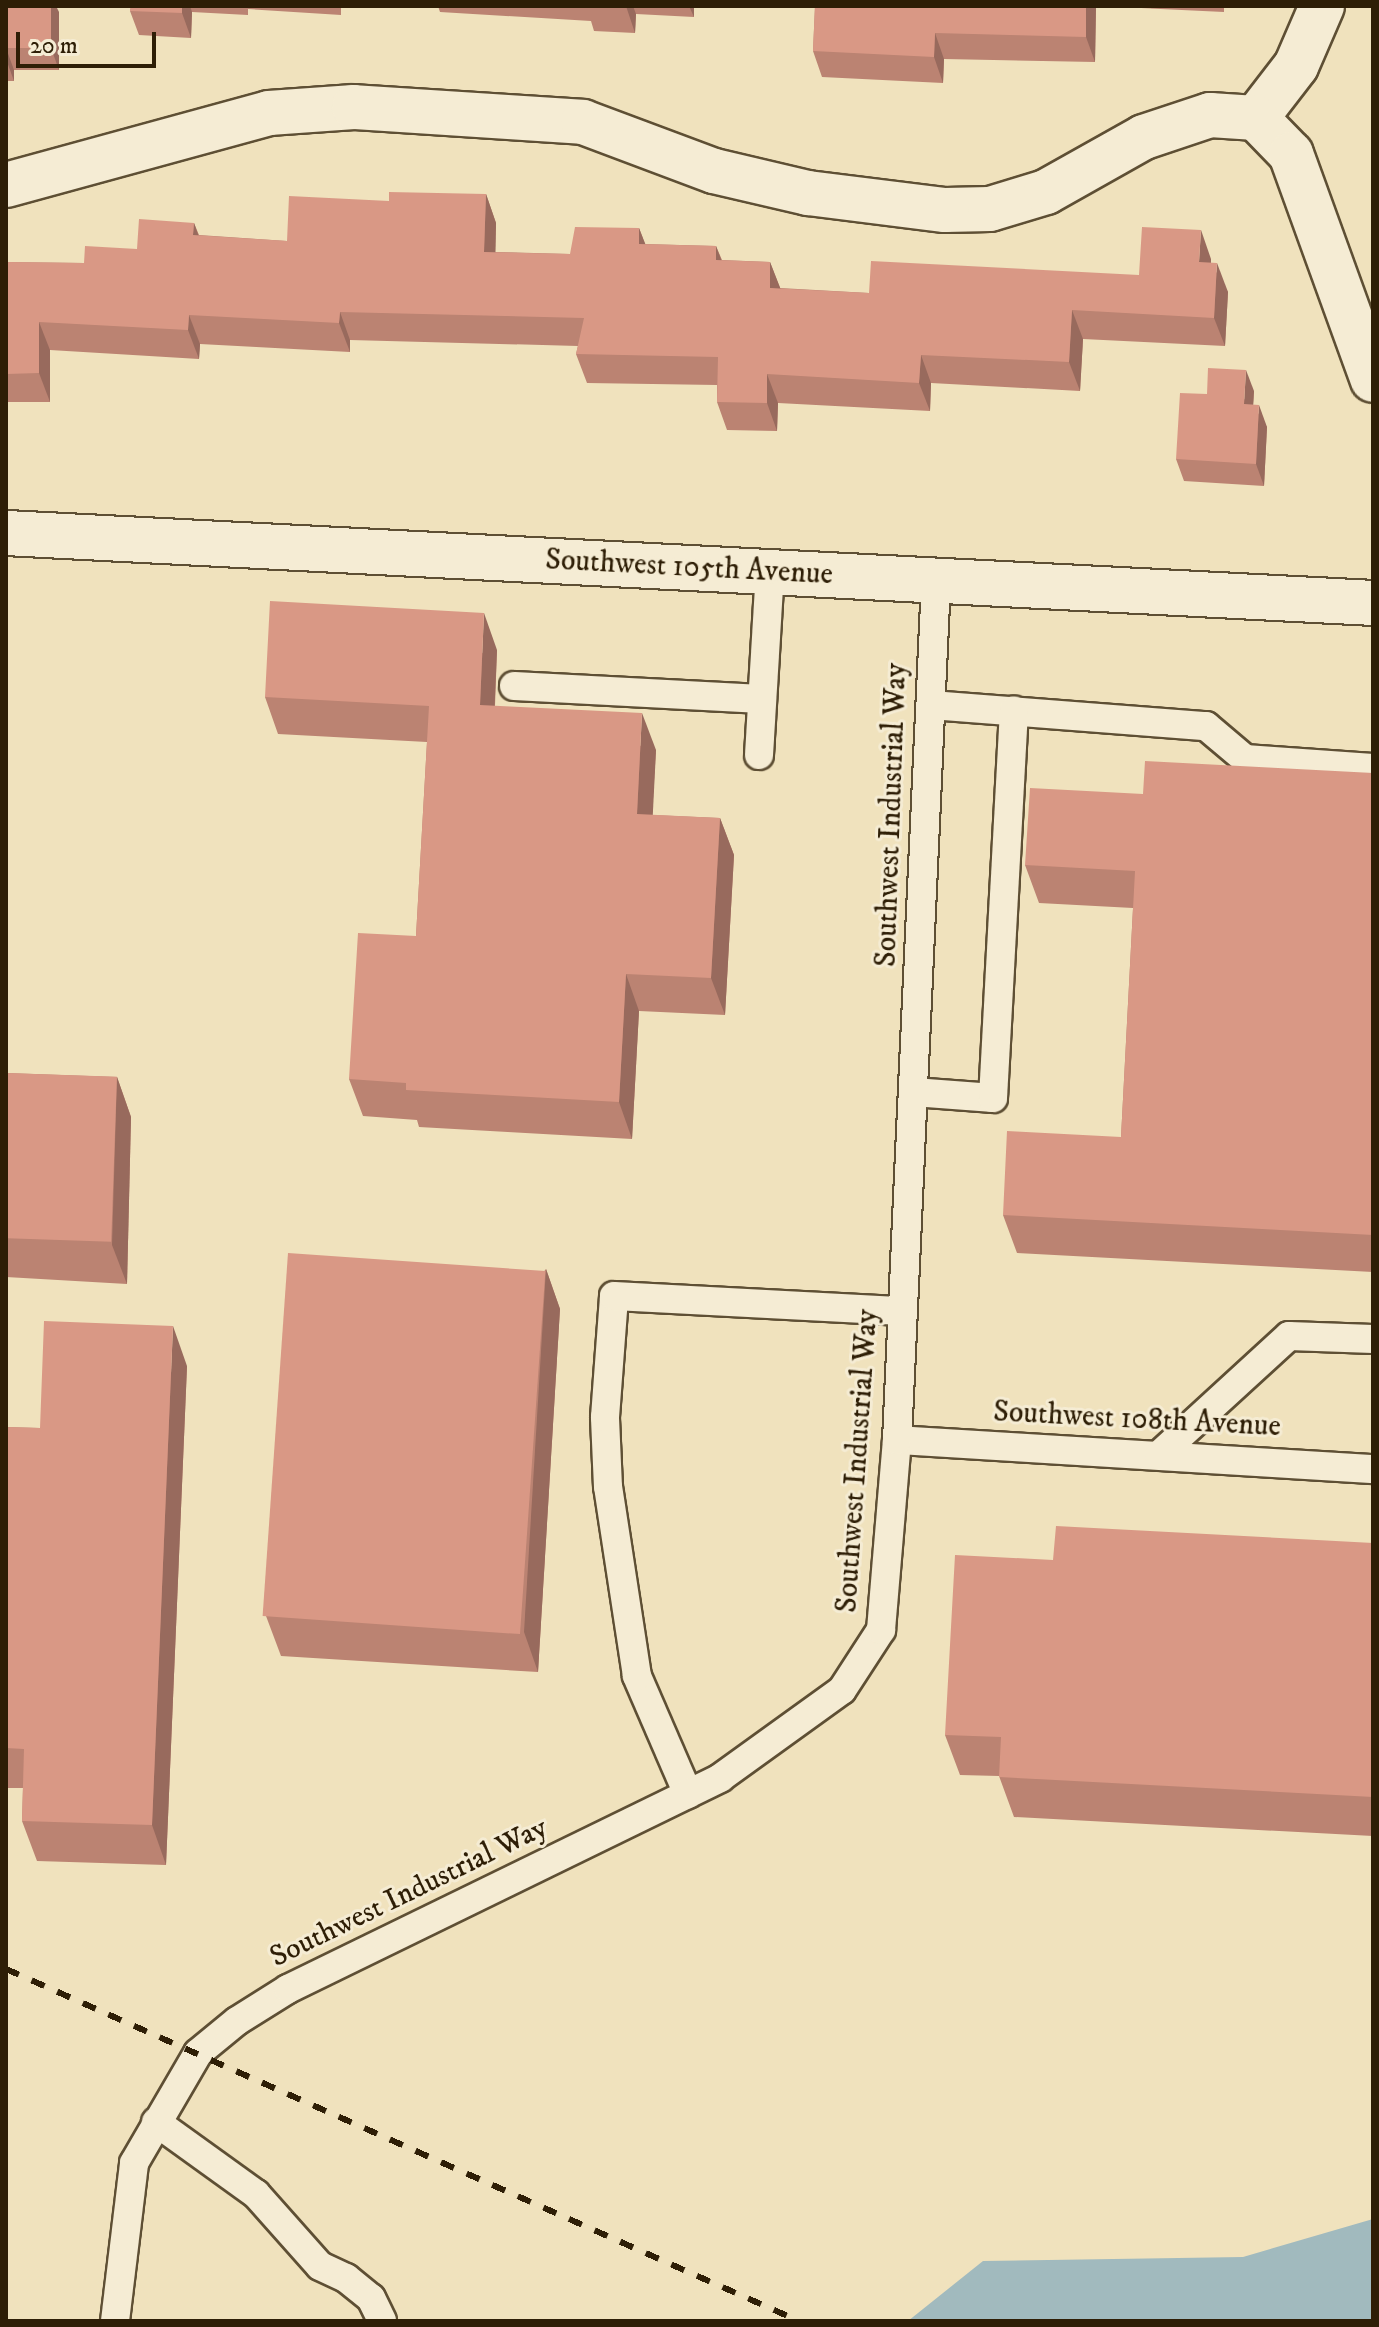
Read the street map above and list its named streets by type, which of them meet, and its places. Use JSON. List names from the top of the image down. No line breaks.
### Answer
{"streets":{"street":["Southwest 105th Avenue"],"lane":["Southwest Industrial Way","Southwest 108th Avenue"]},"crossings":[["Southwest 105th Avenue","Southwest Industrial Way"],["Southwest Industrial Way","Southwest 108th Avenue"]],"scale_bar":"20 m"}
